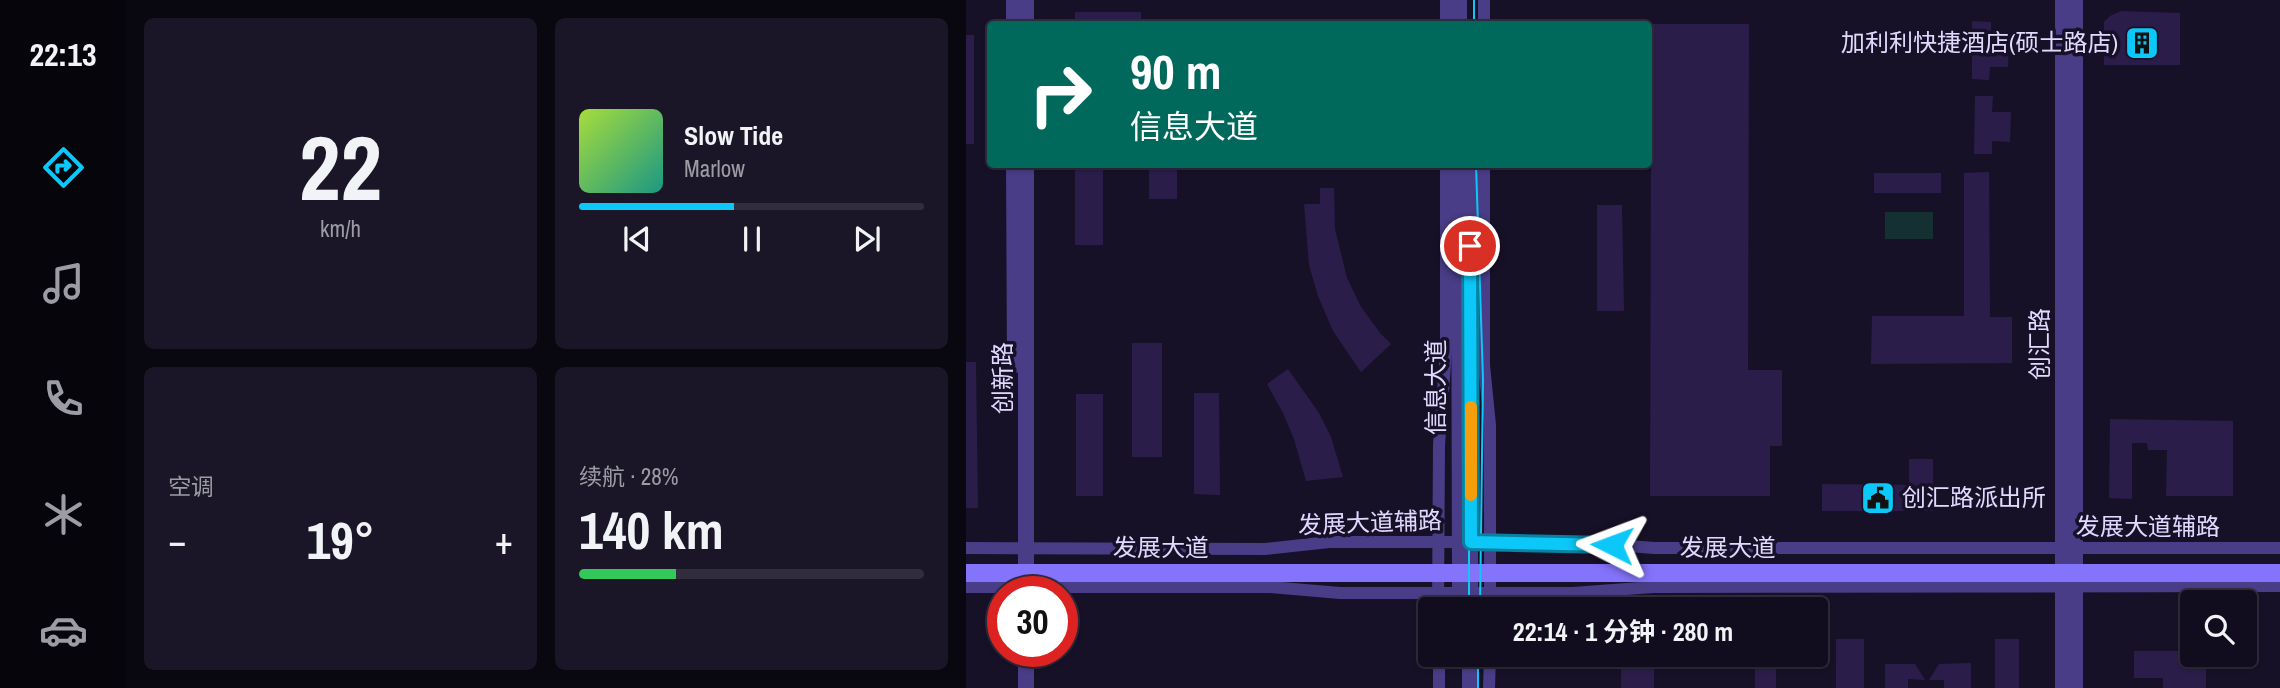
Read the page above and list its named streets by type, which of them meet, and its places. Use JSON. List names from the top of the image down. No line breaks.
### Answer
{"streets":{"main road":["发展大道"],"street":["创汇路","创新路","信息大道","发展大道辅路"]},"crossings":[["创汇路","发展大道辅路"],["创汇路","发展大道"],["创新路","发展大道辅路"],["创新路","发展大道"],["信息大道","发展大道辅路"],["信息大道","发展大道"],["发展大道辅路","发展大道"]],"places":{"building":["加利利快捷酒店(硕士路店)"],"public building":["创汇路派出所"]},"page":{"tabs":"22:13","tile":[["22","km/h"],"空调",["续航 · 28%","140 km"]],"turn":["90 m","信息大道"],"song":["Slow Tide","Marlow"],"heat":["−","19°","+"],"limit":"30","trip":"22:14 · 1 分钟 · 280 m"}}
